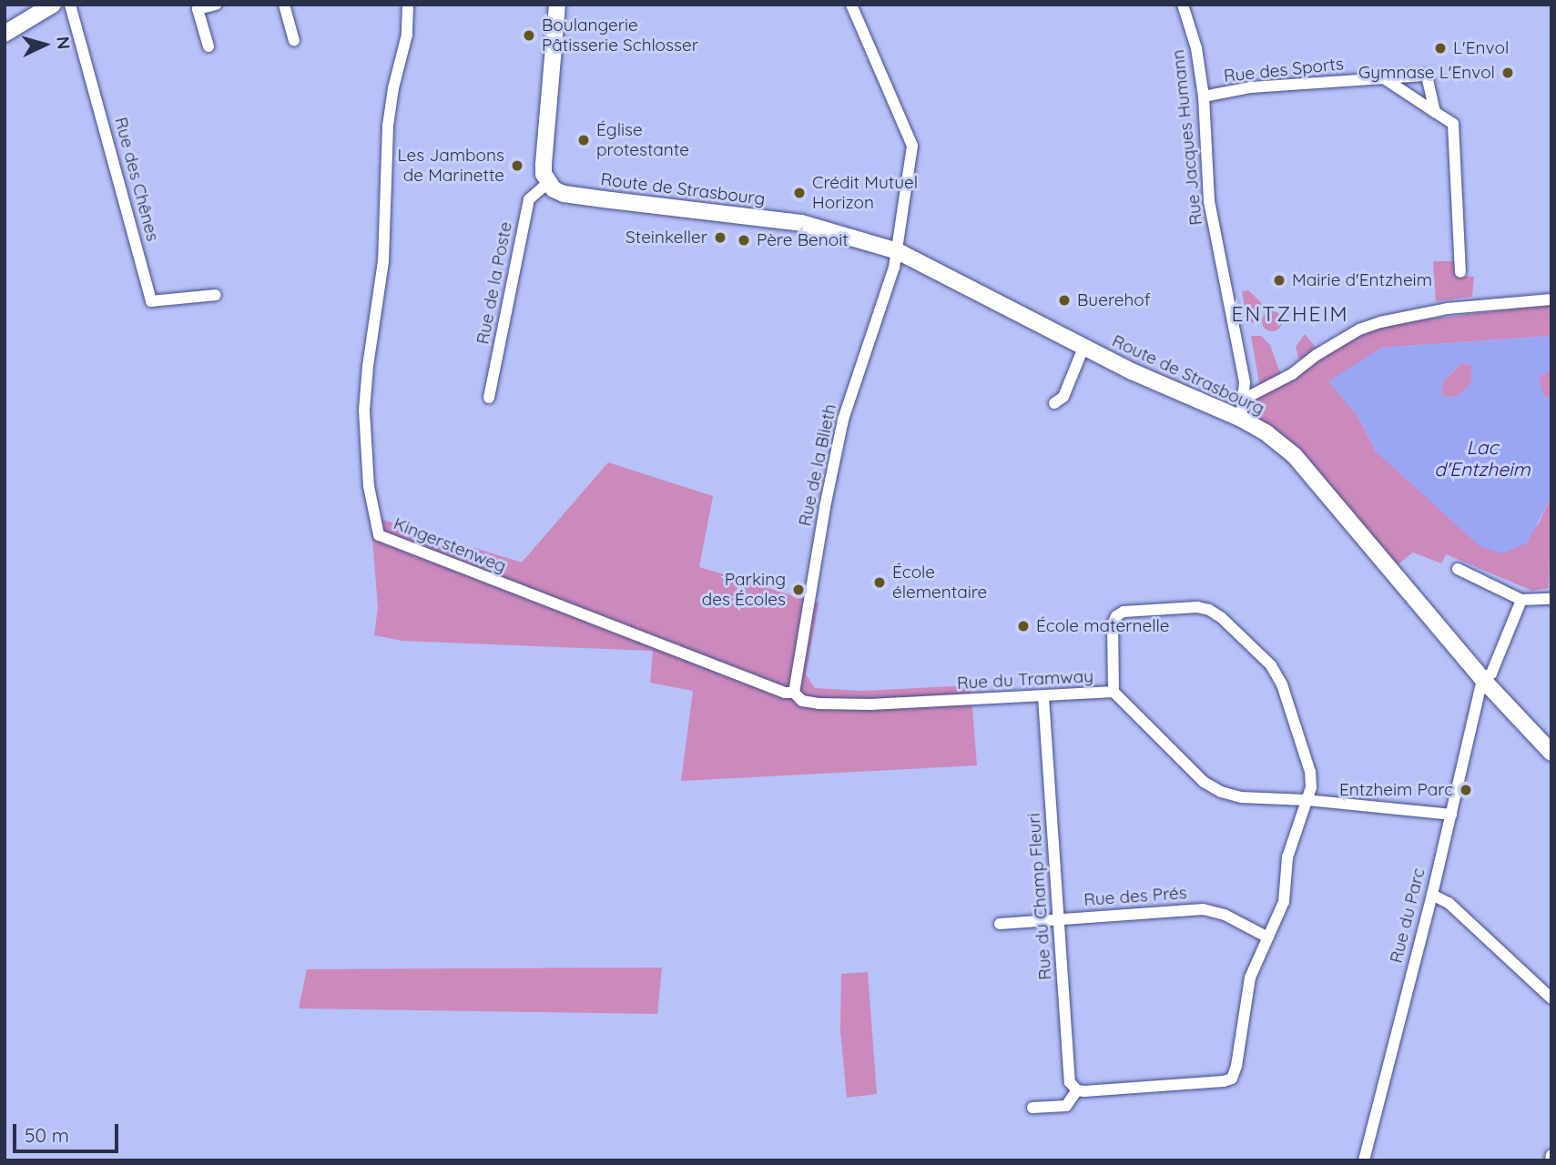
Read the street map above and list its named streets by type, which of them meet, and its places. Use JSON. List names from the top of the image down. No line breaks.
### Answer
{"streets":{"main road":["Route de Strasbourg"],"street":["Rue des Sports","Rue Jacques Humann","Rue des Chênes","Rue de la Poste","Rue de la Blieth","Kingerstenweg","Rue du Tramway","Rue du Champ Fleuri","Rue des Prés","Rue du Parc"]},"crossings":[["Rue des Sports","Rue Jacques Humann"],["Rue Jacques Humann","Route de Strasbourg"],["Route de Strasbourg","Rue de la Poste"],["Route de Strasbourg","Rue de la Blieth"],["Route de Strasbourg","Rue du Parc"],["Rue de la Blieth","Kingerstenweg"],["Rue de la Blieth","Rue du Tramway"],["Kingerstenweg","Rue du Tramway"],["Rue du Tramway","Rue du Champ Fleuri"],["Rue du Tramway","Rue du Parc"],["Rue du Champ Fleuri","Rue des Prés"]],"districts":["ENTZHEIM"],"water":["Lac d'Entzheim"],"places":["Boulangerie Pâtisserie Schlosser","L'Envol","Gymnase L'Envol","Église protestante","Les Jambons de Marinette","Crédit Mutuel Horizon","Steinkeller","Père Benoit","Mairie d'Entzheim","Buerehof","École élementaire","Parking des Écoles","École maternelle","Entzheim Parc"],"scale_bar":"50 m","north":"right"}
